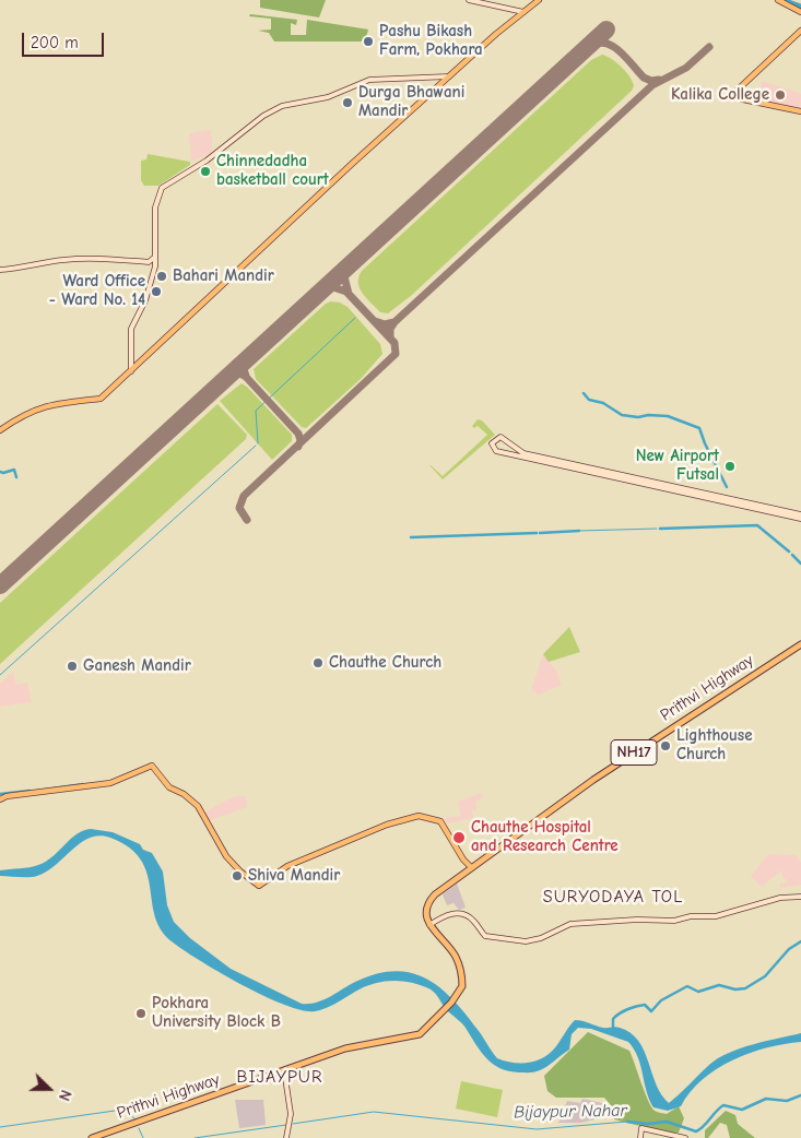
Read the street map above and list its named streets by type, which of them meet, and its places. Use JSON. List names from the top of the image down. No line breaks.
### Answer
{"streets":{"highway":["Prithvi Highway","NH17"]},"districts":["SURYODAYA TOL","BIJAYPUR"],"water":["Bijaypur Nahar"],"places":["Pashu Bikash Farm, Pokhara","Kalika College","Durga Bhawani Mandir","Chinnedadha basketball court","Bahari Mandir","Ward Office - Ward No. 14","New Airport Futsal","Chauthe Church","Ganesh Mandir","Lighthouse Church","Chauthe Hospital and Research Centre","Shiva Mandir","Pokhara University Block B"],"scale_bar":"200 m","north":"right"}
